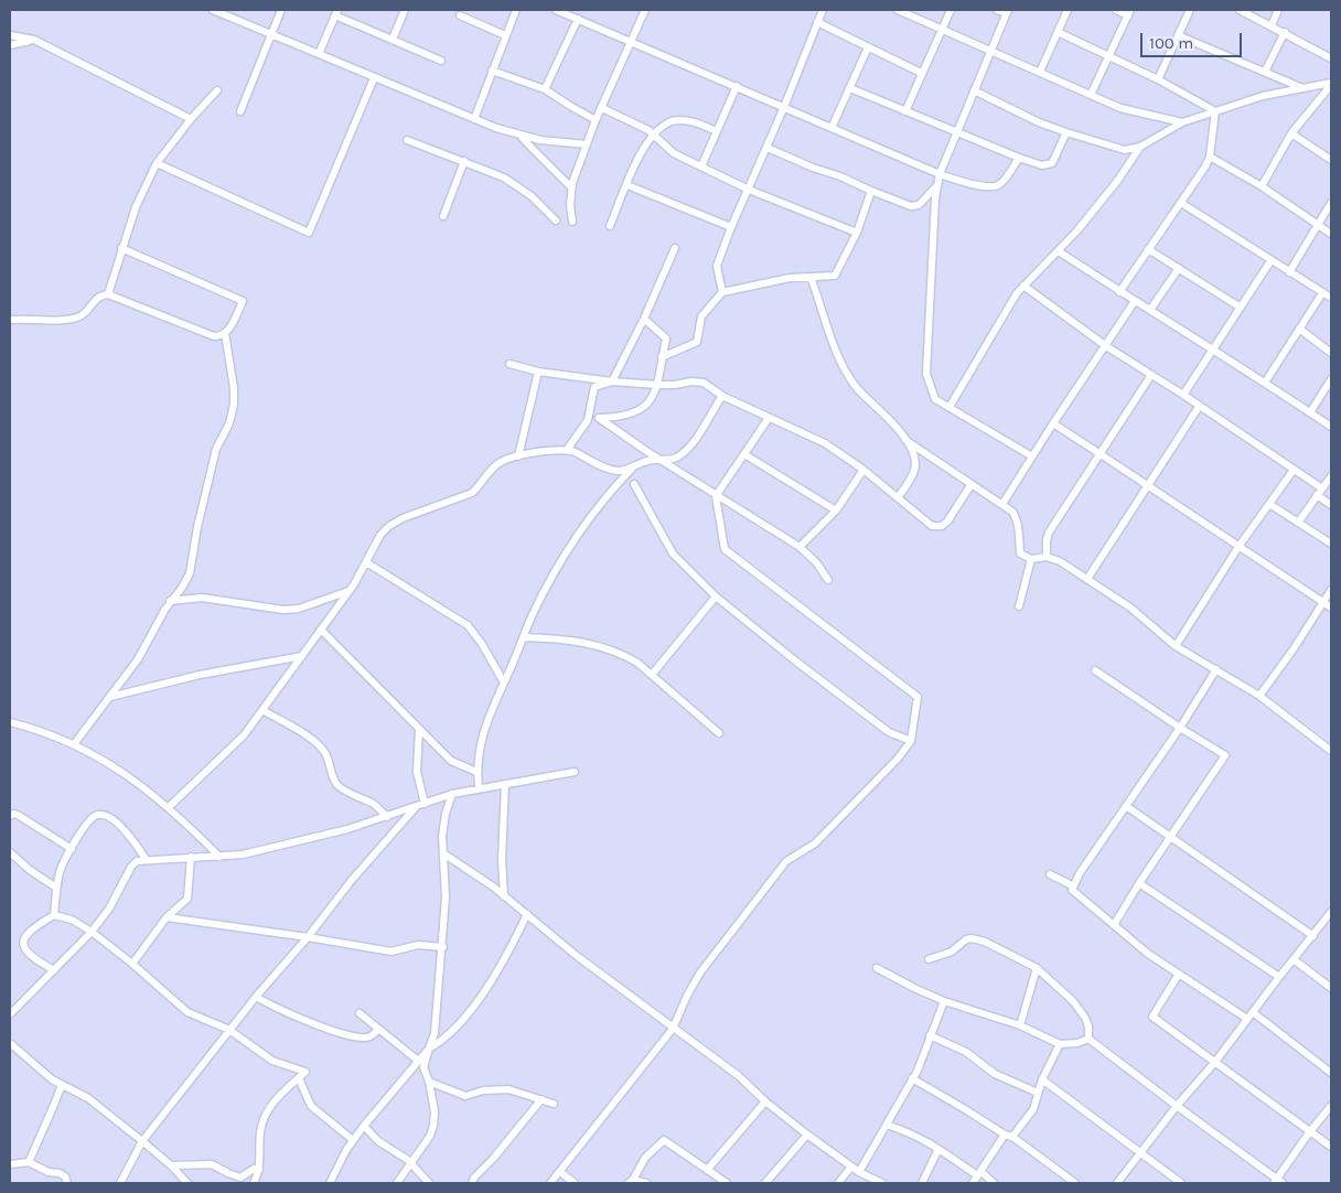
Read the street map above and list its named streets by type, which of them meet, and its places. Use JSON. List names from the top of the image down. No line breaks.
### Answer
{"scale_bar":"100 m"}
